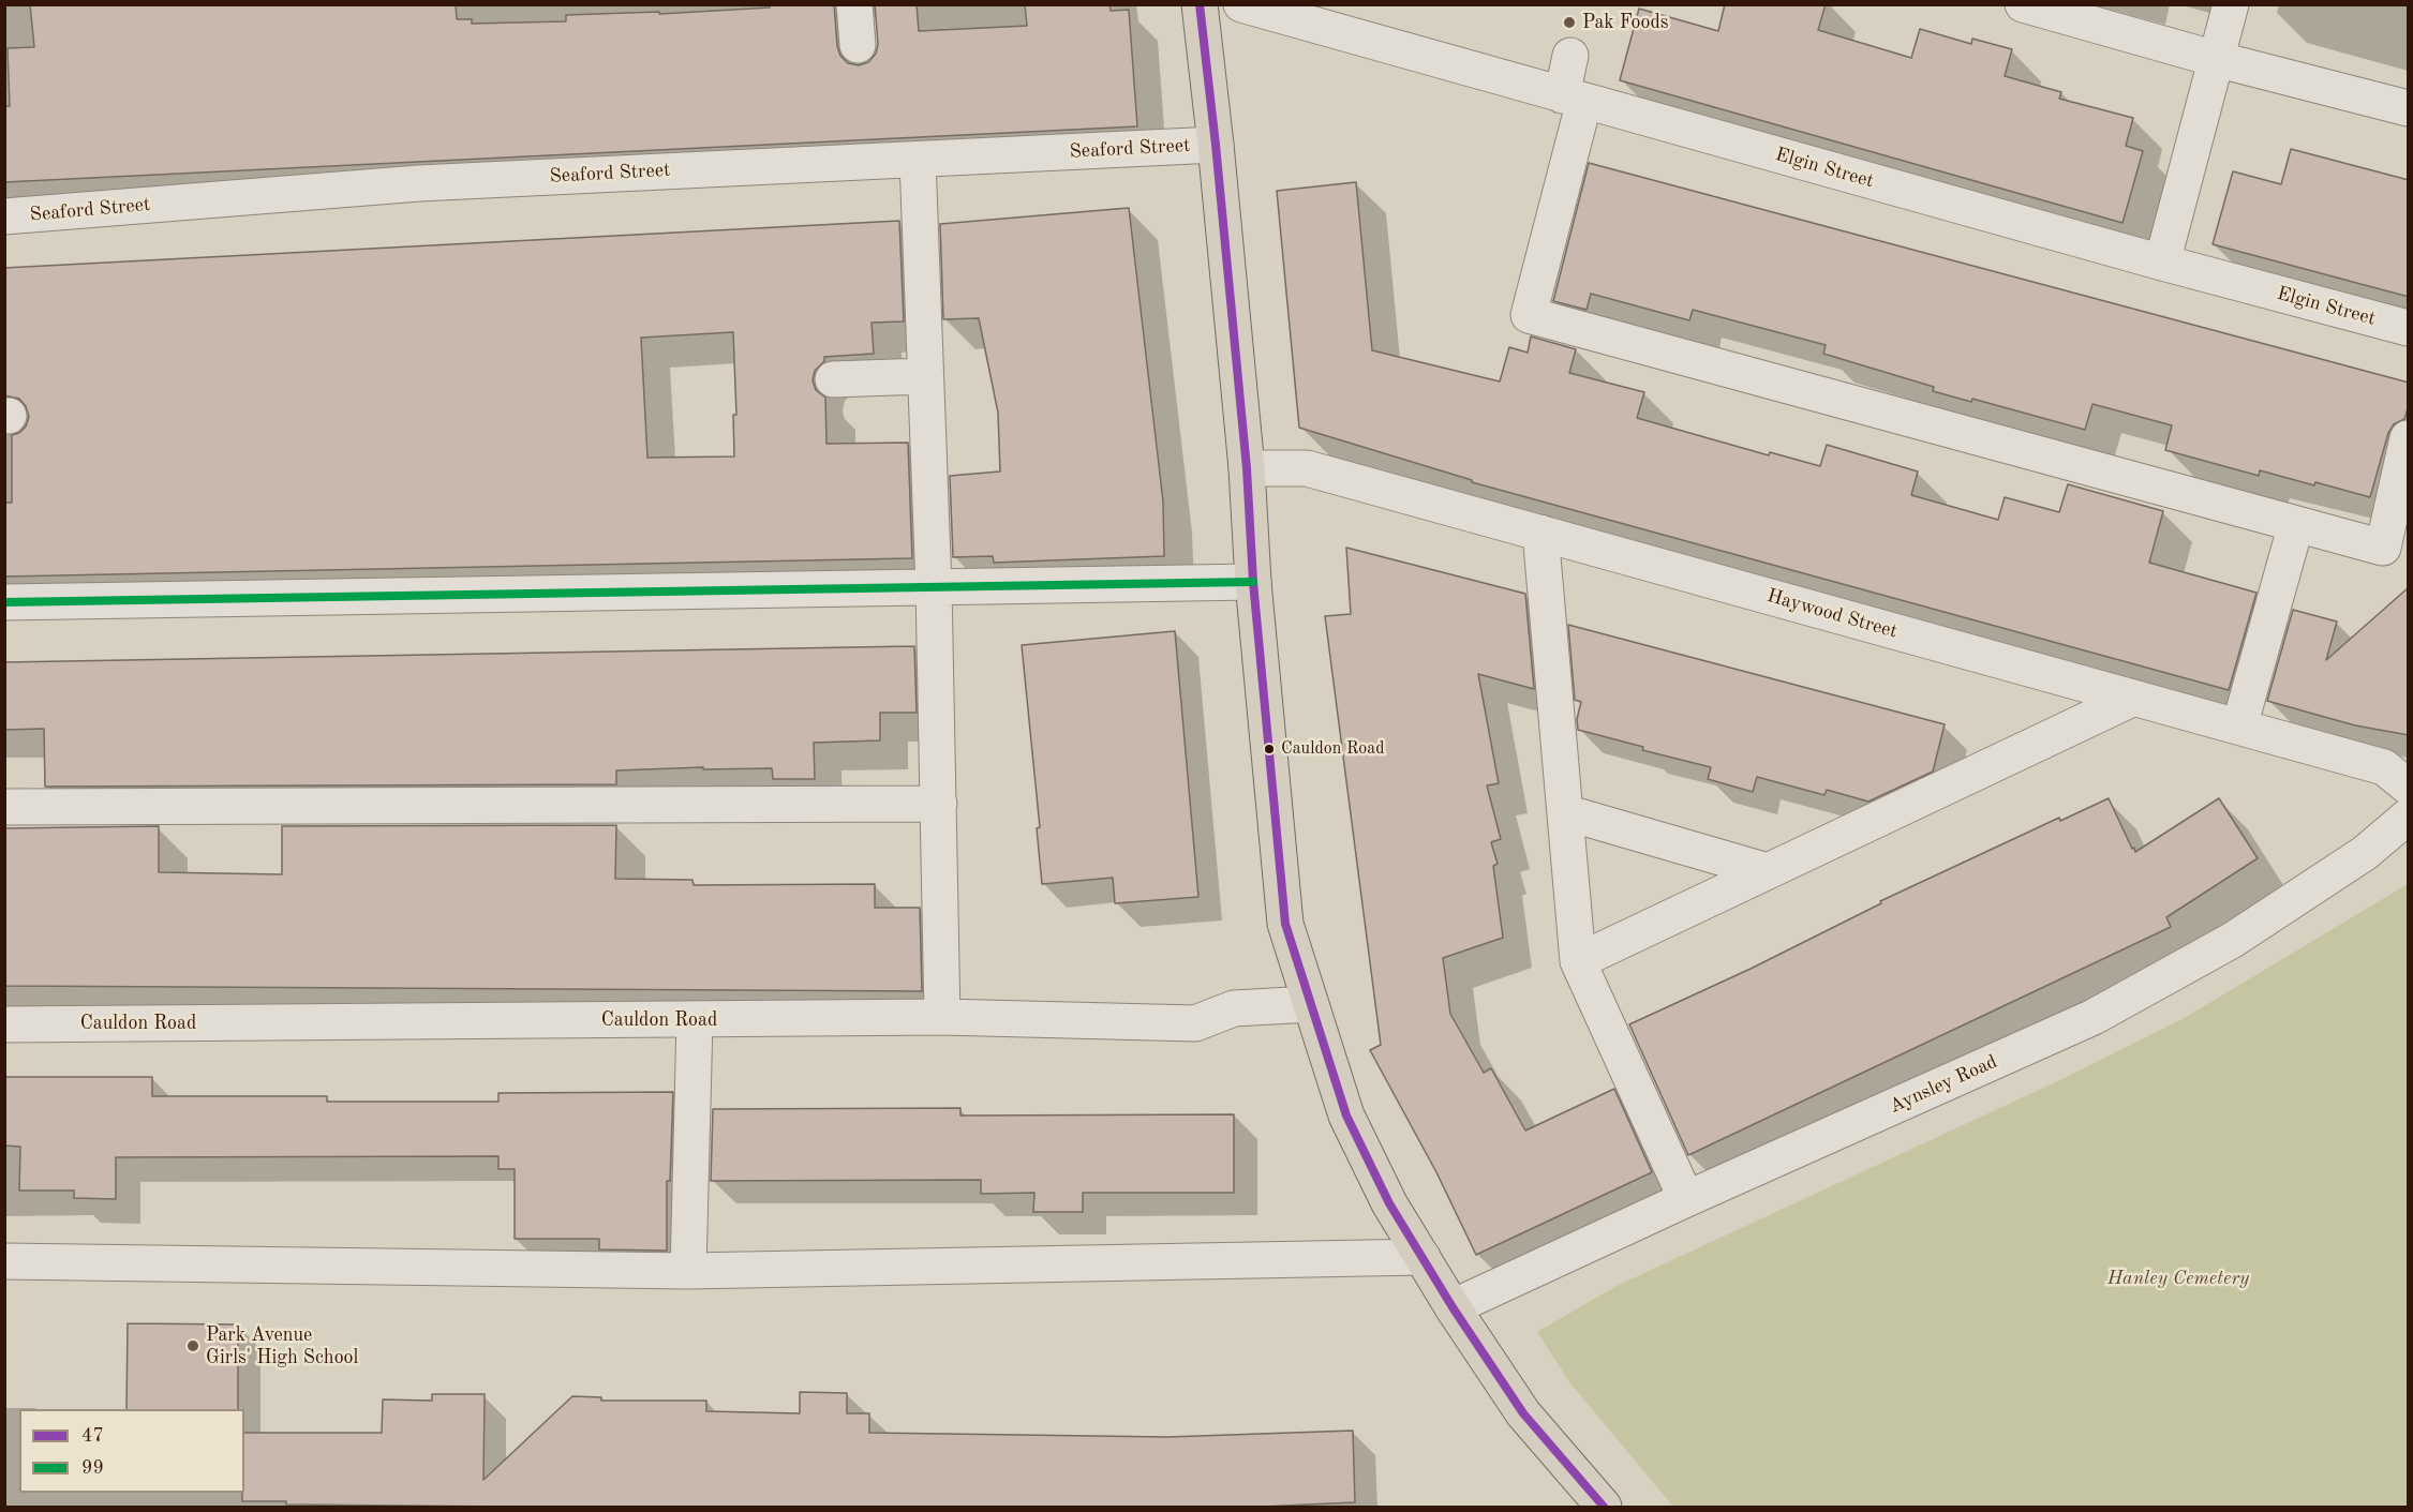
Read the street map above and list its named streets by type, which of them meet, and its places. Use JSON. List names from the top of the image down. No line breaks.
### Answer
{"streets":{"street":["Seaford Street","Elgin Street","Haywood Street","Cauldon Road","Aynsley Road"]},"parks":["Hanley Cemetery"],"places":["Pak Foods","Cauldon Road","Park Avenue Girls' High School"],"lines":["transit line 47","transit line 99"],"legend":["47","99"]}
